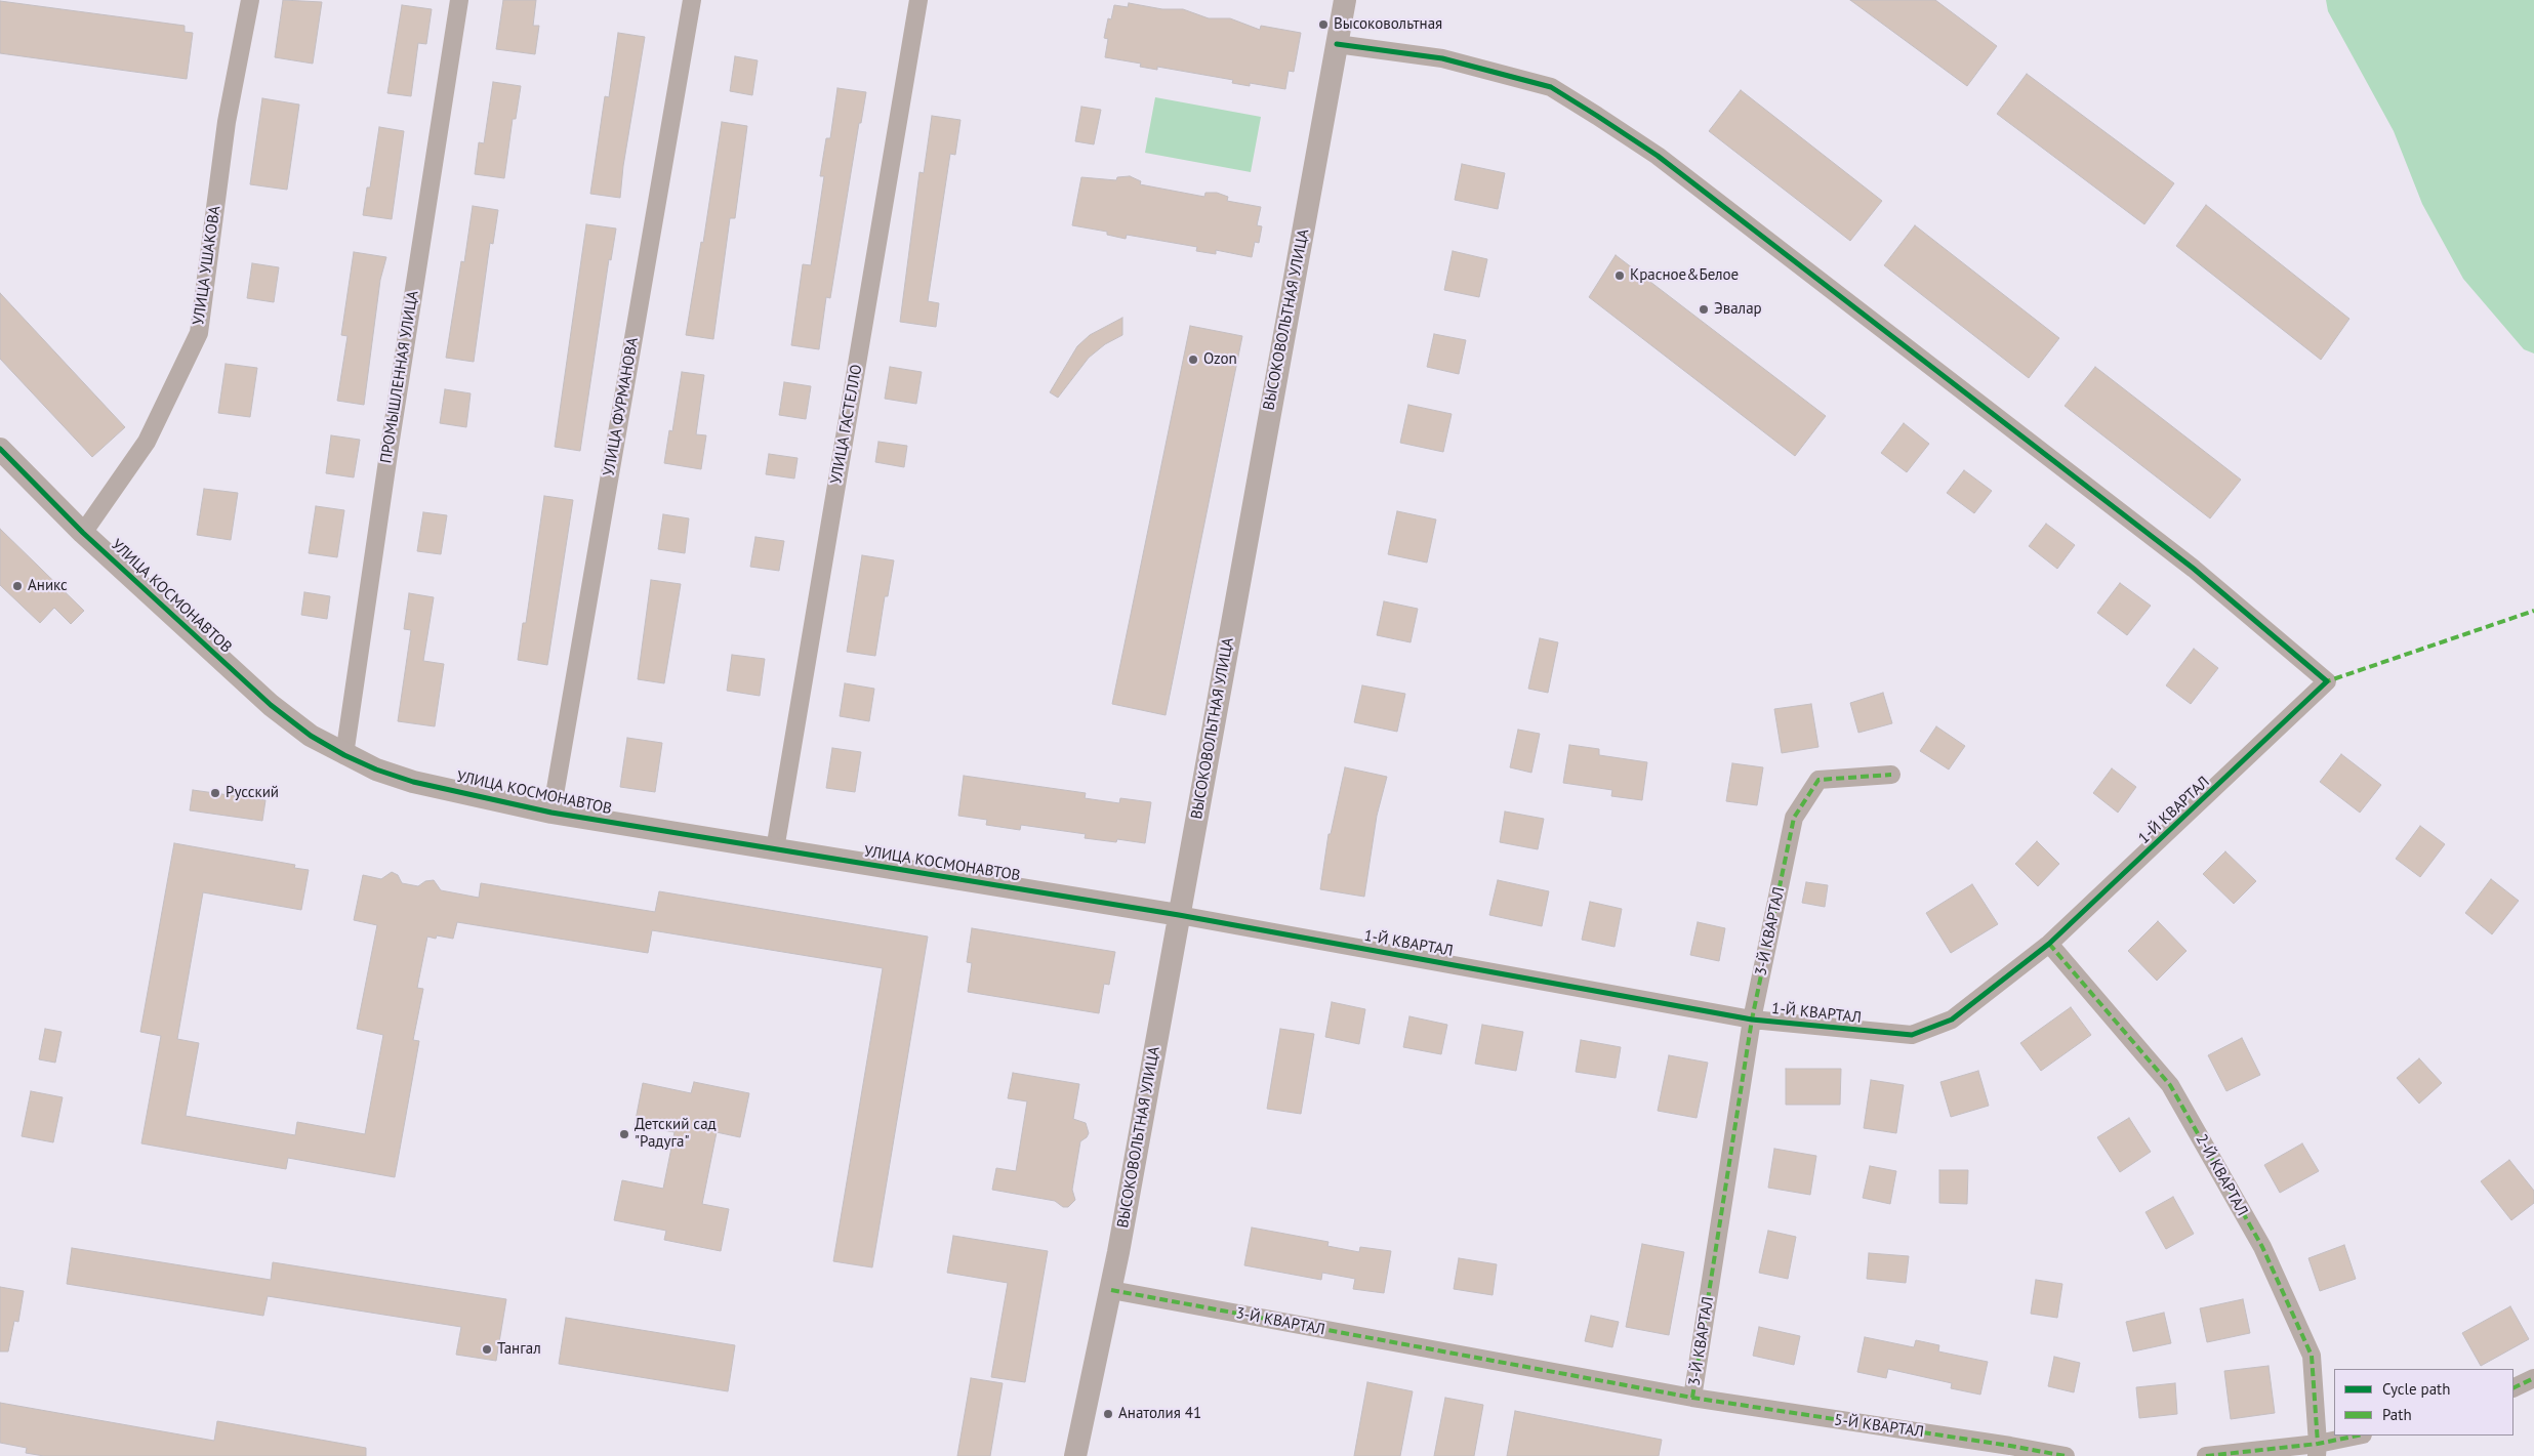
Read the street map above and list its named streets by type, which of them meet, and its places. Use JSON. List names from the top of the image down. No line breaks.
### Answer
{"streets":{"street":["УЛИЦА УШАКОВА","ВЫСОКОВОЛЬТНАЯ УЛИЦА","ПРОМЫШЛЕННАЯ УЛИЦА","УЛИЦА ФУРМАНОВА","УЛИЦА ГАСТЕЛЛО","УЛИЦА КОСМОНАВТОВ","1-Й КВАРТАЛ","3-Й КВАРТАЛ","2-Й КВАРТАЛ","5-Й КВАРТАЛ"]},"crossings":[["УЛИЦА УШАКОВА","УЛИЦА КОСМОНАВТОВ"],["ВЫСОКОВОЛЬТНАЯ УЛИЦА","УЛИЦА КОСМОНАВТОВ"],["ВЫСОКОВОЛЬТНАЯ УЛИЦА","1-Й КВАРТАЛ"],["ВЫСОКОВОЛЬТНАЯ УЛИЦА","3-Й КВАРТАЛ"],["ПРОМЫШЛЕННАЯ УЛИЦА","УЛИЦА КОСМОНАВТОВ"],["УЛИЦА ФУРМАНОВА","УЛИЦА КОСМОНАВТОВ"],["УЛИЦА ГАСТЕЛЛО","УЛИЦА КОСМОНАВТОВ"],["УЛИЦА КОСМОНАВТОВ","1-Й КВАРТАЛ"],["1-Й КВАРТАЛ","3-Й КВАРТАЛ"],["1-Й КВАРТАЛ","2-Й КВАРТАЛ"],["3-Й КВАРТАЛ","5-Й КВАРТАЛ"]],"places":["Высоковольтная","Красное&Белое","Эвалар","Ozon","Аникс","Русский","Детский сад \"Радуга\"","Тангал","Анатолия 41"],"legend":["Cycle path","Path"]}
